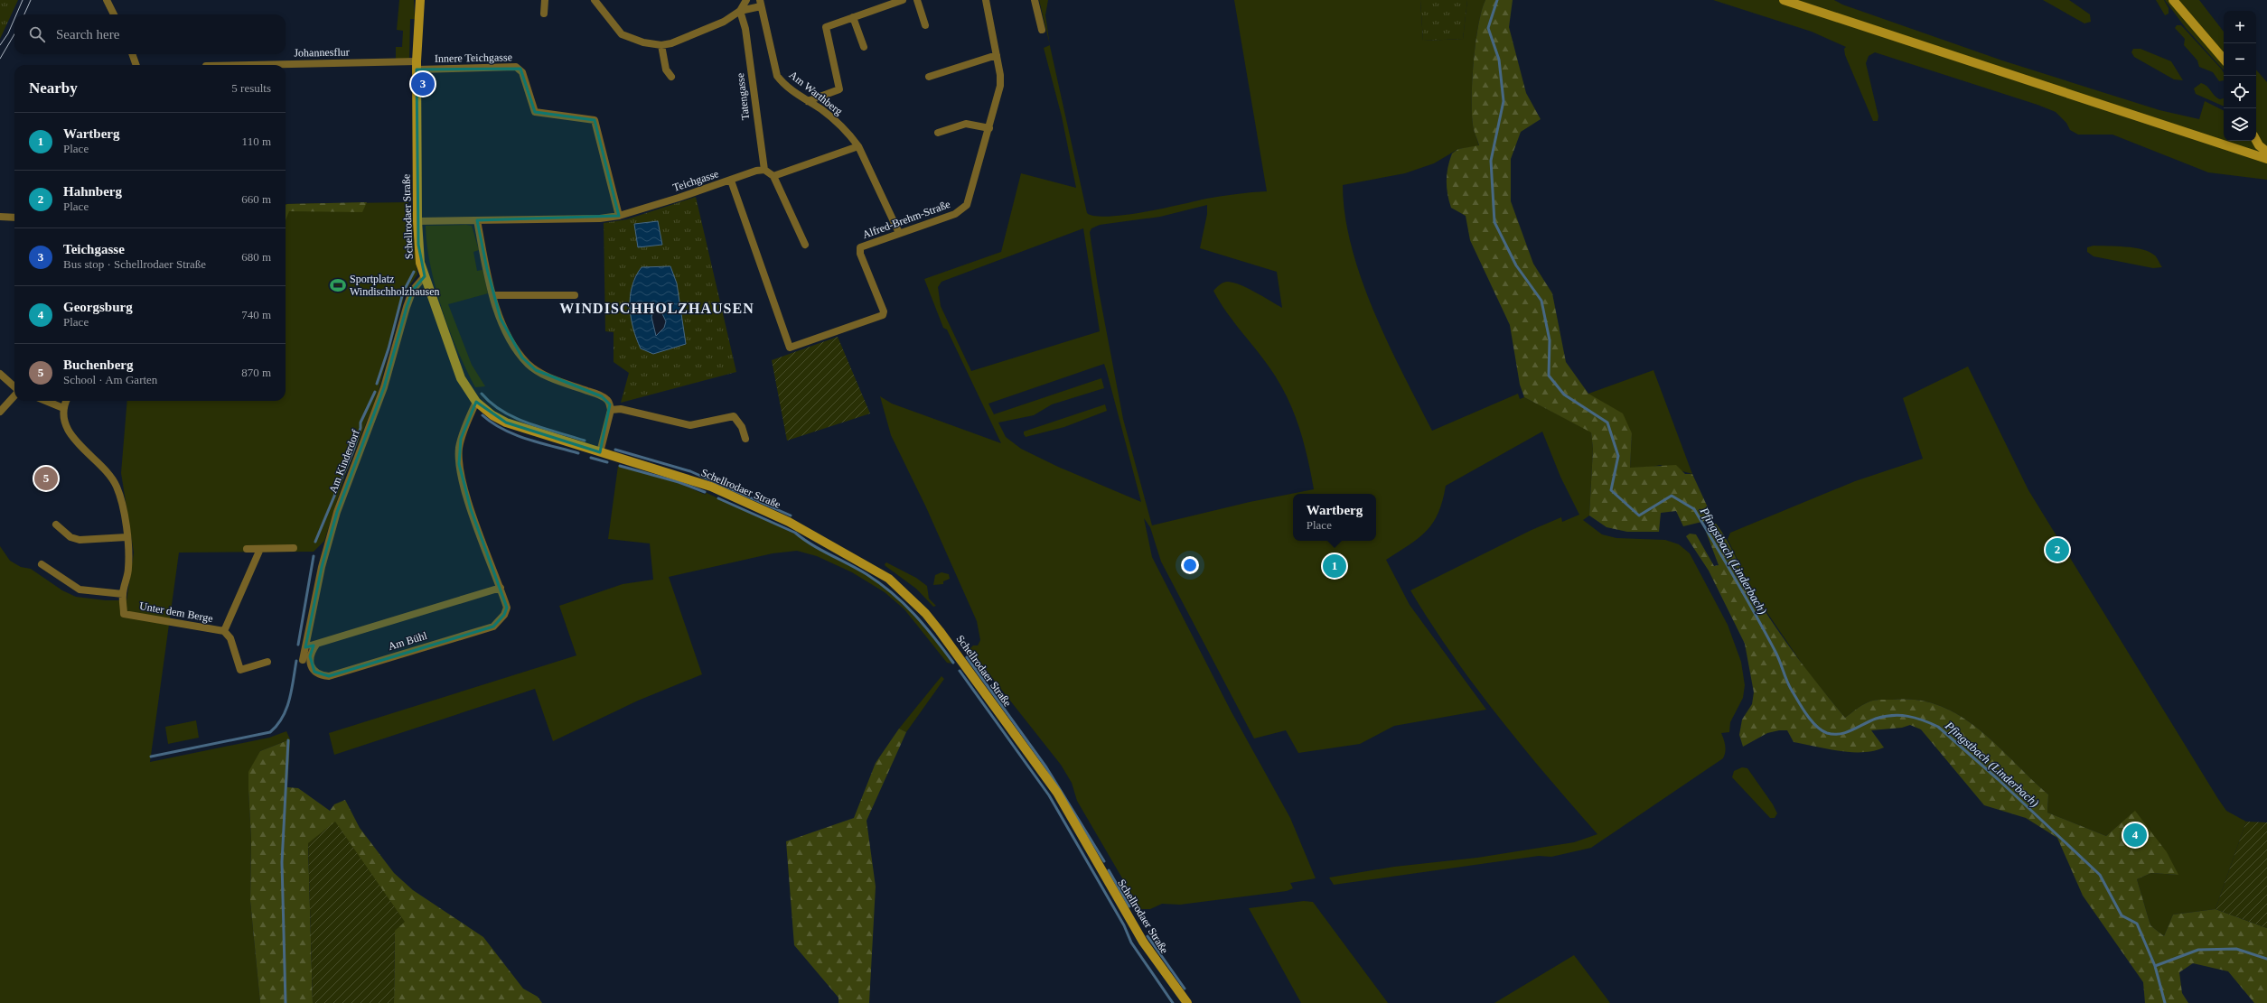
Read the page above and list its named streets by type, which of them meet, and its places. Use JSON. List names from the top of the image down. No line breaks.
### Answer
{"streets":{"street":["Johannesflur","Innere Teichgasse","Am Warthberg","Tatengasse","Teichgasse","Schellrodaer Straße","Alfred-Brehm-Straße","Am Kinderdorf","Unter dem Berge","Am Bühl"]},"crossings":[["Johannesflur","Innere Teichgasse"],["Johannesflur","Schellrodaer Straße"],["Innere Teichgasse","Teichgasse"],["Innere Teichgasse","Schellrodaer Straße"],["Am Warthberg","Alfred-Brehm-Straße"],["Tatengasse","Teichgasse"],["Teichgasse","Schellrodaer Straße"],["Teichgasse","Alfred-Brehm-Straße"],["Schellrodaer Straße","Am Kinderdorf"],["Schellrodaer Straße","Am Bühl"]],"districts":["WINDISCHHOLZHAUSEN"],"water":["Pfingstbach (Linderbach)"],"places":{"sports":["Sportplatz Windischholzhausen"]},"page":{"map_buttons":["+","−"],"search":"Search here","heading":["Nearby","5 results"],"pins":["3","5","2","1","4"],"list":[{"mark":"1","name":"Wartberg","note":"Place","value":"110 m"},{"mark":"2","name":"Hahnberg","note":"Place","value":"660 m"},{"mark":"3","name":"Teichgasse","note":"Bus stop · Schellrodaer Straße","value":"680 m"},{"mark":"4","name":"Georgsburg","note":"Place","value":"740 m"},{"mark":"5","name":"Buchenberg","note":"School · Am Garten","value":"870 m"}],"popup":["Wartberg","Place"]}}
